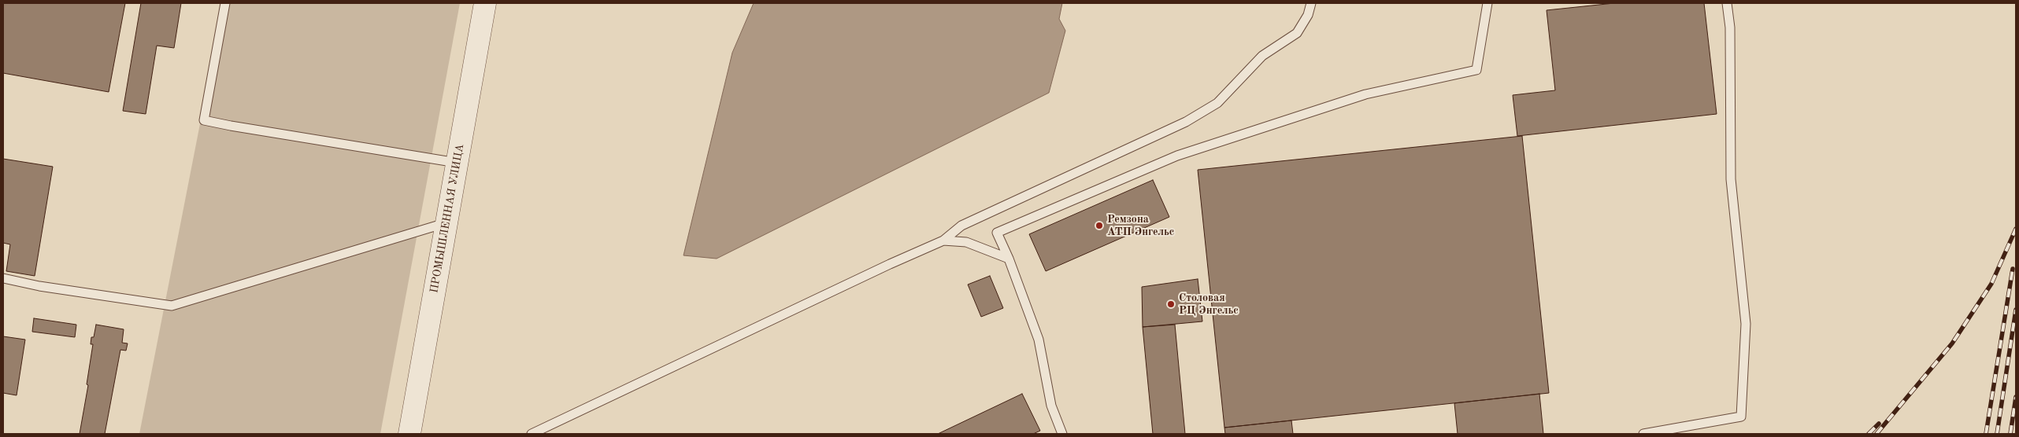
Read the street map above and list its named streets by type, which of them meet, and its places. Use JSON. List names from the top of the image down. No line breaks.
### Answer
{"streets":{"street":["ПРОМЫШЛЕННАЯ УЛИЦА"]},"places":["Ремзона АТП Энгельс","Столовая РЦ Энгельс"]}
